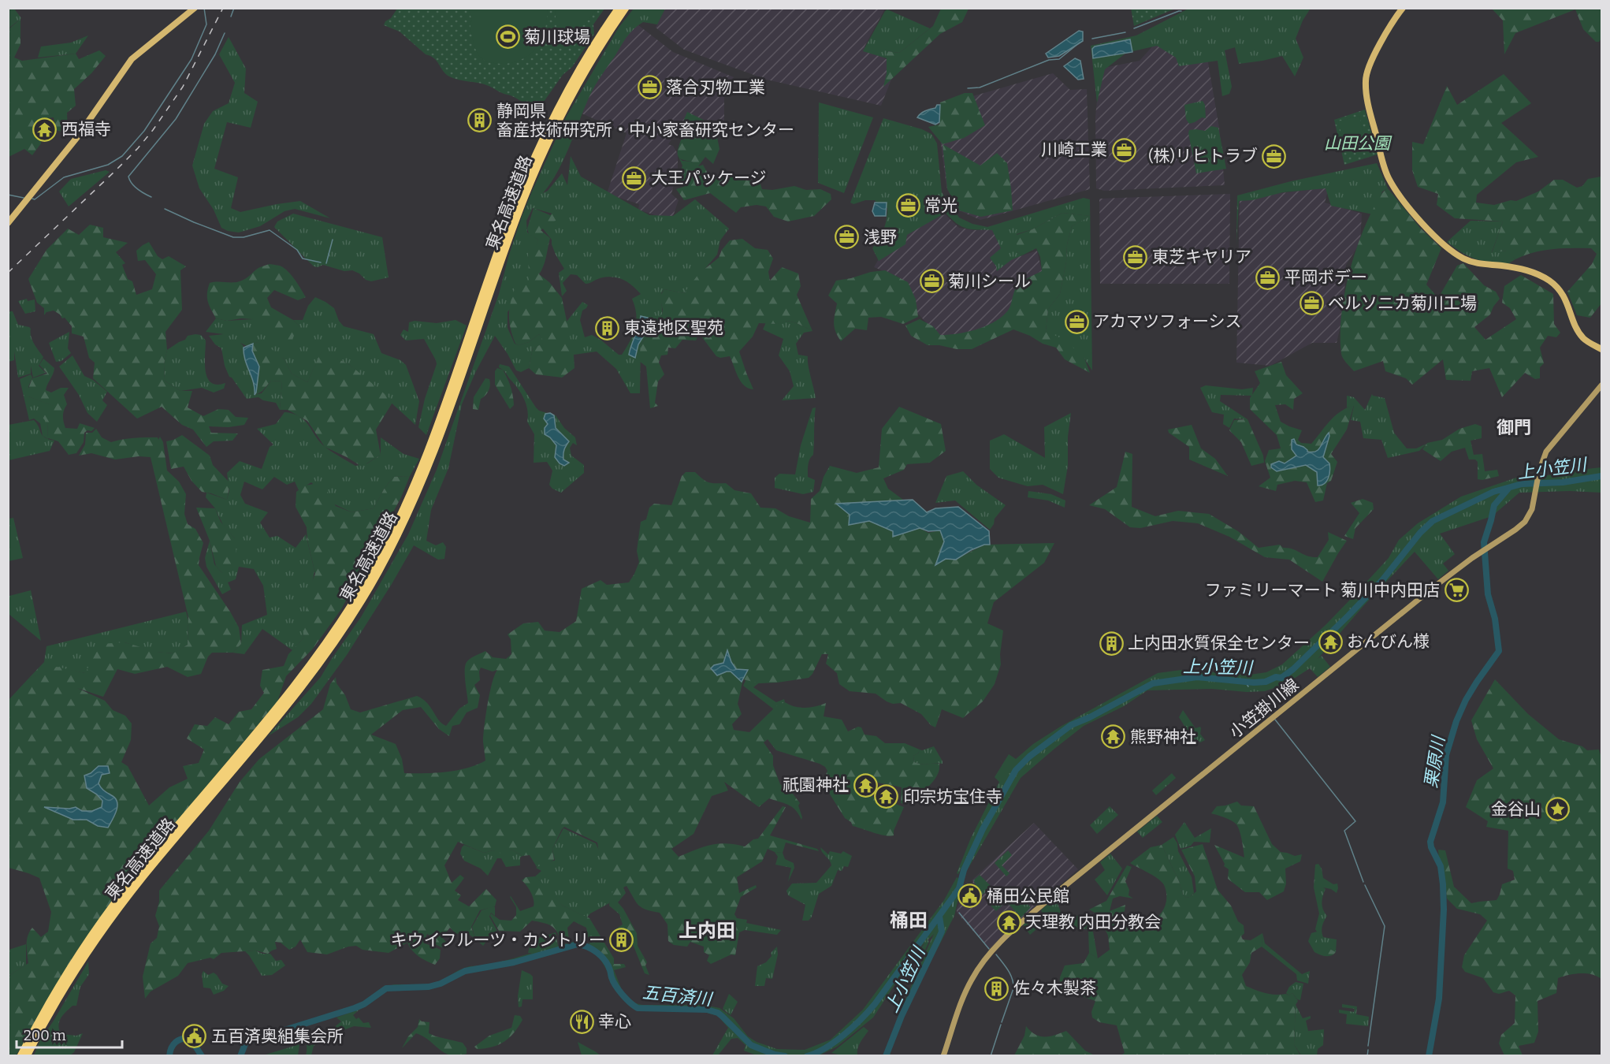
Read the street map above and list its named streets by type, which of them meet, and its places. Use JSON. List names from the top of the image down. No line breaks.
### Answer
{"streets":{"highway":["東名高速道路"],"main road":["小笠掛川線"]},"districts":["御門","桶田","上内田"],"water":["上小笠川","栗原川","五百済川"],"parks":["山田公園"],"places":{"sports":["菊川球場"],"office":["落合刃物工業","川崎工業","(株)リヒトラブ","大王パッケージ","常光","浅野","東芝キヤリア","平岡ボデー","菊川シール","ベルソニカ菊川工場","アカマツフォーシス"],"building":["静岡県 畜産技術研究所・中小家畜研究センター","東遠地区聖苑","上内田水質保全センター","キウイフルーツ・カントリー","佐々木製茶"],"temple":["西福寺","おんびん様","熊野神社","祇園神社","印宗坊宝住寺","天理教 内田分教会"],"supermarket":["ファミリーマート 菊川中内田店"],"place":["金谷山"],"public building":["桶田公民館","五百済奥組集会所"],"restaurant":["幸心"]},"scale_bar":"200 m"}
